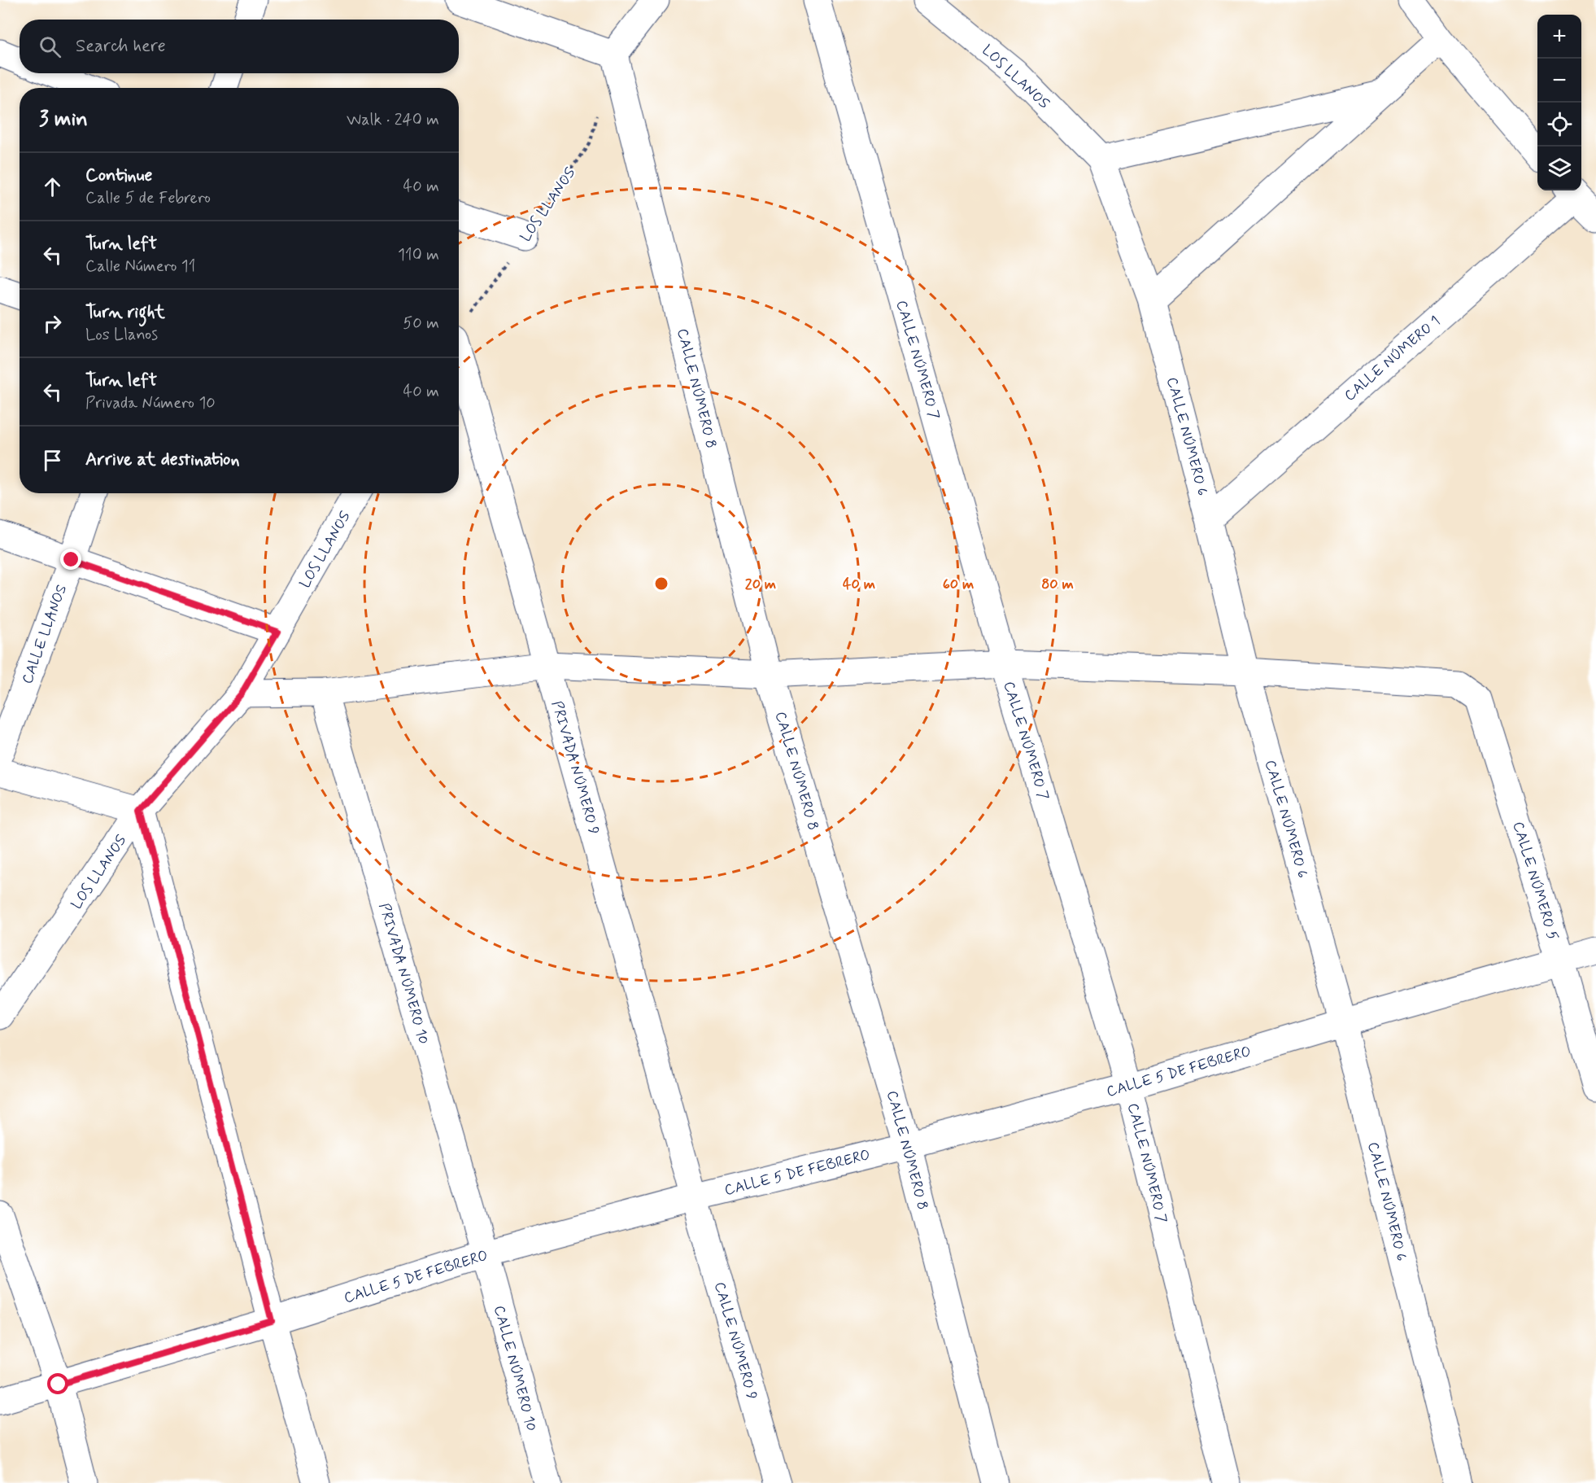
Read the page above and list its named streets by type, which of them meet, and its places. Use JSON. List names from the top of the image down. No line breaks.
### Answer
{"streets":{"street":["LOS LLANOS","CALLE NÚMERO 1","CALLE NÚMERO 7","CALLE NÚMERO 8","CALLE NÚMERO 6","CALLE LLANOS","PRIVADA NÚMERO 9","CALLE NÚMERO 5","PRIVADA NÚMERO 10","CALLE 5 DE FEBRERO","CALLE NÚMERO 9","CALLE NÚMERO 10"]},"crossings":[["LOS LLANOS","CALLE NÚMERO 6"],["CALLE NÚMERO 1","CALLE NÚMERO 6"],["CALLE NÚMERO 7","CALLE 5 DE FEBRERO"],["CALLE NÚMERO 8","CALLE 5 DE FEBRERO"],["CALLE NÚMERO 6","CALLE NÚMERO 5"],["CALLE NÚMERO 6","CALLE 5 DE FEBRERO"],["PRIVADA NÚMERO 9","CALLE 5 DE FEBRERO"],["PRIVADA NÚMERO 9","CALLE NÚMERO 9"],["CALLE NÚMERO 5","CALLE 5 DE FEBRERO"],["PRIVADA NÚMERO 10","CALLE 5 DE FEBRERO"],["PRIVADA NÚMERO 10","CALLE NÚMERO 10"],["CALLE 5 DE FEBRERO","CALLE NÚMERO 9"],["CALLE 5 DE FEBRERO","CALLE NÚMERO 10"]],"page":{"map_buttons":["+","−"],"search":"Search here","heading":["3 min","Walk · 240 m"],"list":[["Continue","Calle 5 de Febrero","40 m"],["Turn left","Calle Número 11","110 m"],["Turn right","Los Llanos","50 m"],["Turn left","Privada Número 10","40 m"],"Arrive at destination"]},"rings":["20 m","40 m","60 m","80 m"]}
